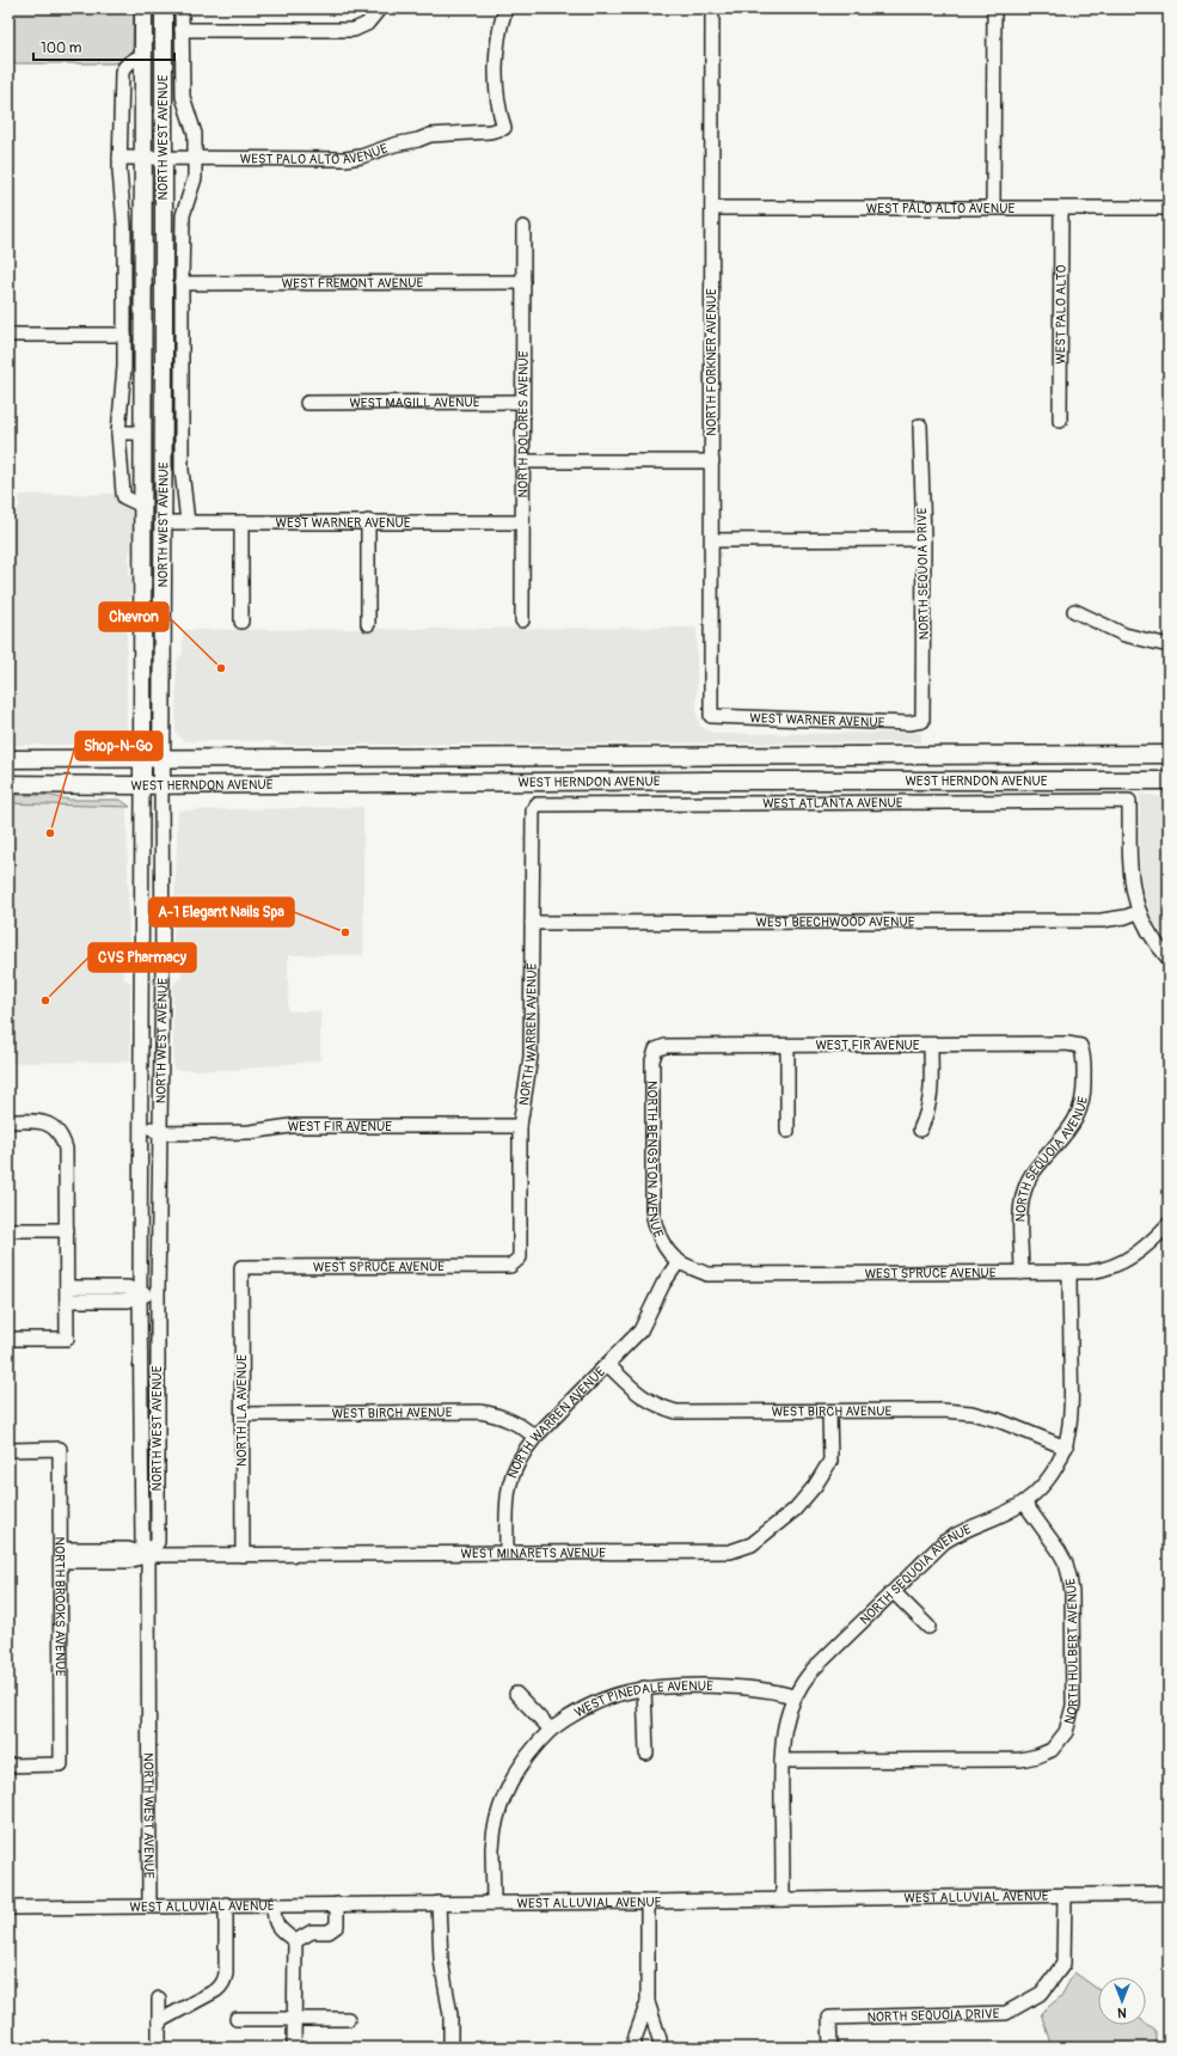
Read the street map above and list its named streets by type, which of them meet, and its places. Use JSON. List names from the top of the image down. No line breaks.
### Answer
{"streets":{"main road":["NORTH WEST AVENUE","WEST HERNDON AVENUE"],"street":["WEST PALO ALTO AVENUE","WEST FREMONT AVENUE","WEST PALO ALTO","NORTH FORKNER AVENUE","WEST MAGILL AVENUE","NORTH DOLORES AVENUE","WEST WARNER AVENUE","NORTH SEQUOIA DRIVE","WEST ATLANTA AVENUE","WEST BEECHWOOD AVENUE","NORTH WARREN AVENUE","WEST FIR AVENUE","NORTH BENGSTON AVENUE","NORTH SEQUOIA AVENUE","WEST SPRUCE AVENUE","NORTH ILA AVENUE","WEST BIRCH AVENUE","WEST MINARETS AVENUE","NORTH BROOKS AVENUE","NORTH HULBERT AVENUE","WEST PINEDALE AVENUE","WEST ALLUVIAL AVENUE"]},"crossings":[["NORTH WEST AVENUE","WEST PALO ALTO AVENUE"],["NORTH WEST AVENUE","WEST WARNER AVENUE"],["NORTH WEST AVENUE","WEST HERNDON AVENUE"],["NORTH WEST AVENUE","WEST FIR AVENUE"],["NORTH WEST AVENUE","WEST MINARETS AVENUE"],["NORTH WEST AVENUE","WEST ALLUVIAL AVENUE"],["WEST PALO ALTO AVENUE","WEST PALO ALTO"],["WEST PALO ALTO AVENUE","NORTH FORKNER AVENUE"],["WEST FREMONT AVENUE","NORTH DOLORES AVENUE"],["NORTH FORKNER AVENUE","WEST WARNER AVENUE"],["WEST MAGILL AVENUE","NORTH DOLORES AVENUE"],["NORTH DOLORES AVENUE","WEST WARNER AVENUE"],["WEST WARNER AVENUE","NORTH SEQUOIA DRIVE"],["NORTH SEQUOIA DRIVE","WEST ALLUVIAL AVENUE"],["WEST ATLANTA AVENUE","WEST BEECHWOOD AVENUE"],["WEST ATLANTA AVENUE","NORTH WARREN AVENUE"],["WEST BEECHWOOD AVENUE","NORTH WARREN AVENUE"],["NORTH WARREN AVENUE","WEST FIR AVENUE"],["NORTH WARREN AVENUE","NORTH BENGSTON AVENUE"],["NORTH WARREN AVENUE","WEST SPRUCE AVENUE"],["NORTH WARREN AVENUE","WEST BIRCH AVENUE"],["NORTH WARREN AVENUE","WEST MINARETS AVENUE"],["WEST FIR AVENUE","NORTH BENGSTON AVENUE"],["WEST FIR AVENUE","NORTH SEQUOIA AVENUE"],["NORTH BENGSTON AVENUE","WEST SPRUCE AVENUE"],["NORTH SEQUOIA AVENUE","WEST SPRUCE AVENUE"],["NORTH SEQUOIA AVENUE","WEST BIRCH AVENUE"],["NORTH SEQUOIA AVENUE","NORTH HULBERT AVENUE"],["NORTH SEQUOIA AVENUE","WEST PINEDALE AVENUE"],["NORTH SEQUOIA AVENUE","WEST ALLUVIAL AVENUE"],["WEST SPRUCE AVENUE","NORTH ILA AVENUE"],["NORTH ILA AVENUE","WEST BIRCH AVENUE"],["NORTH ILA AVENUE","WEST MINARETS AVENUE"],["WEST BIRCH AVENUE","WEST MINARETS AVENUE"],["WEST MINARETS AVENUE","NORTH BROOKS AVENUE"]],"places":["Chevron","Shop-N-Go","A-1 Elegant Nails Spa","CVS Pharmacy"],"scale_bar":"100 m","north":"bottom"}
